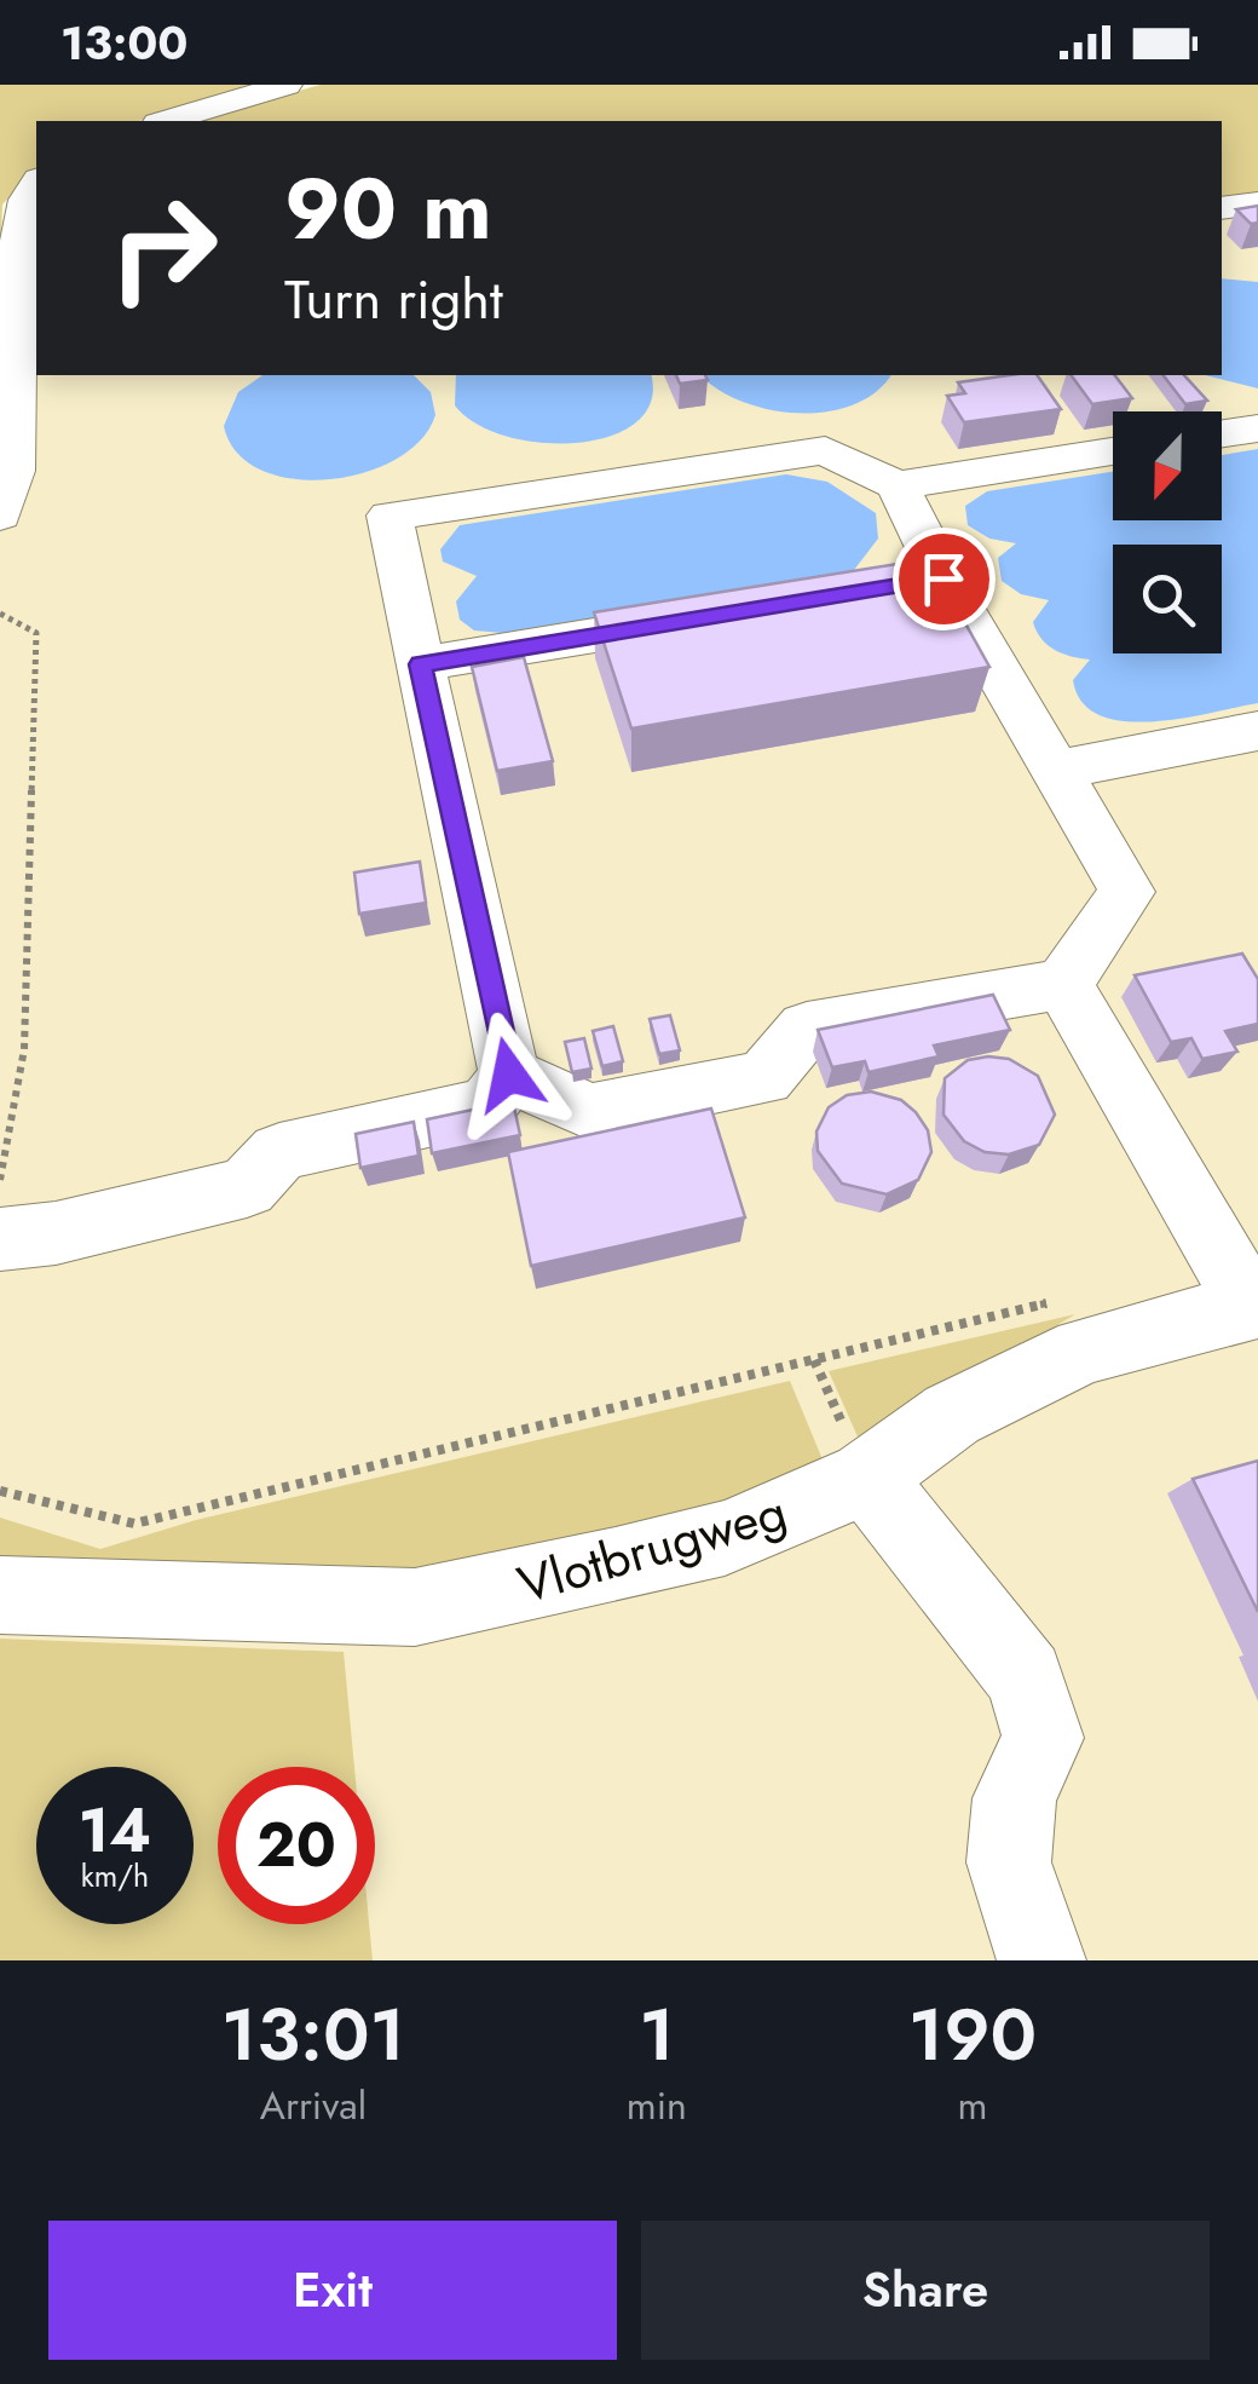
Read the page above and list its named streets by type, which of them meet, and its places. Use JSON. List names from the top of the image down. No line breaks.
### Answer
{"streets":{"street":["Vlotbrugweg"]},"north":"bottom","page":{"status":"13:00","turn":["90 m","Turn right"],"speed":"14 km/h","limit":"20","eta":["13:01","Arrival","1","min","190","m"],"buttons":["Exit","Share"]}}
